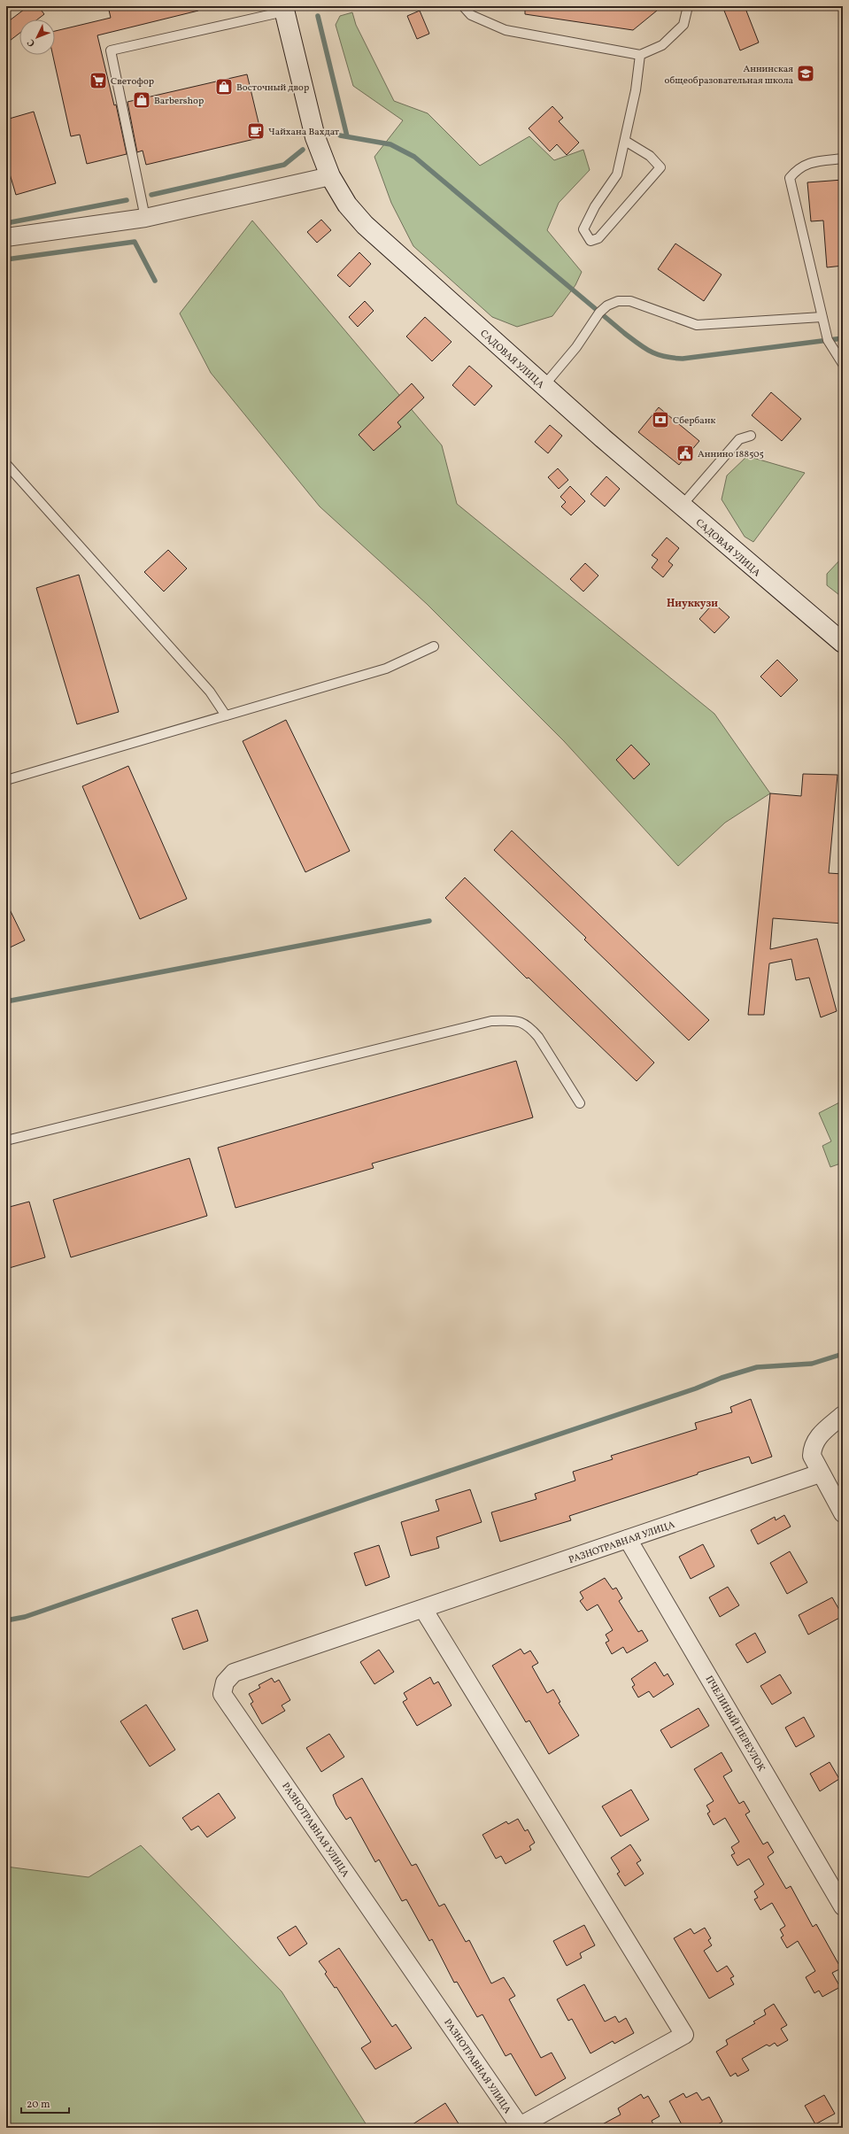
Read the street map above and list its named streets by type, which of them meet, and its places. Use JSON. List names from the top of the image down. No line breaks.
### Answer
{"streets":{"main road":["САДОВАЯ УЛИЦА"],"street":["РАЗНОТРАВНАЯ УЛИЦА","ПЧЕЛИНЫЙ ПЕРЕУЛОК"]},"crossings":[["РАЗНОТРАВНАЯ УЛИЦА","ПЧЕЛИНЫЙ ПЕРЕУЛОК"]],"districts":["Ниуккузи"],"places":{"school or university":["Аннинская общеобразовательная школа"],"supermarket":["Светофор"],"shop":["Восточный двор","Barbershop"],"cafe":["Чайхана Вахдат"],"bank":["Сбербанк"],"public building":["Аннино 188505"]},"scale_bar":"20 m","north":"bottom left"}
